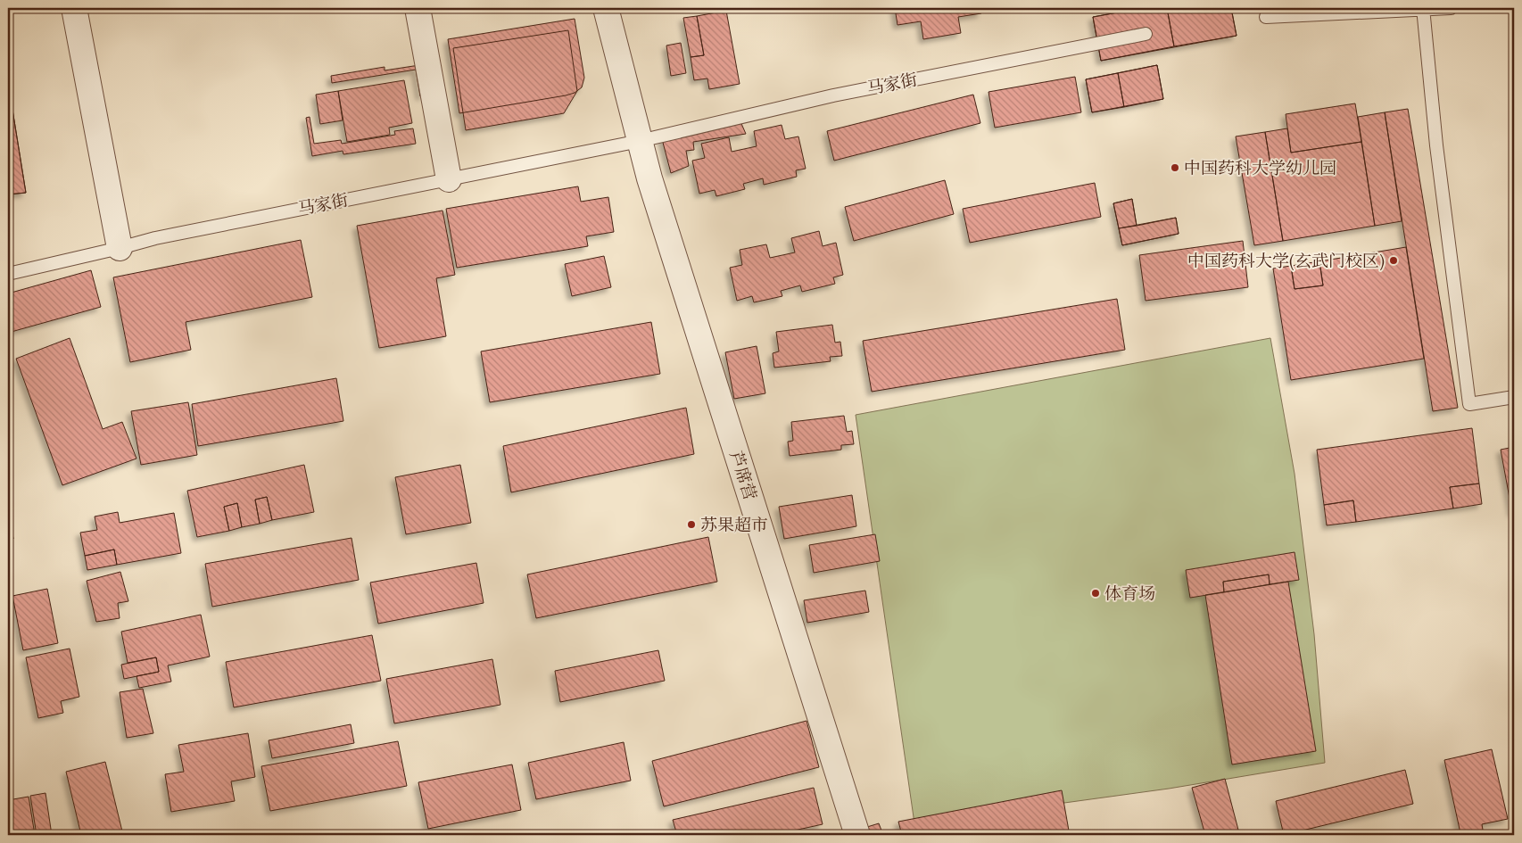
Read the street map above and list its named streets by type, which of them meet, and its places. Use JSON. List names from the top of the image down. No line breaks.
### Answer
{"streets":{"street":["芦席营"],"lane":["马家街"]},"crossings":[["马家街","芦席营"]],"places":["中国药科大学幼儿园","中国药科大学(玄武门校区)","苏果超市","体育场"]}
